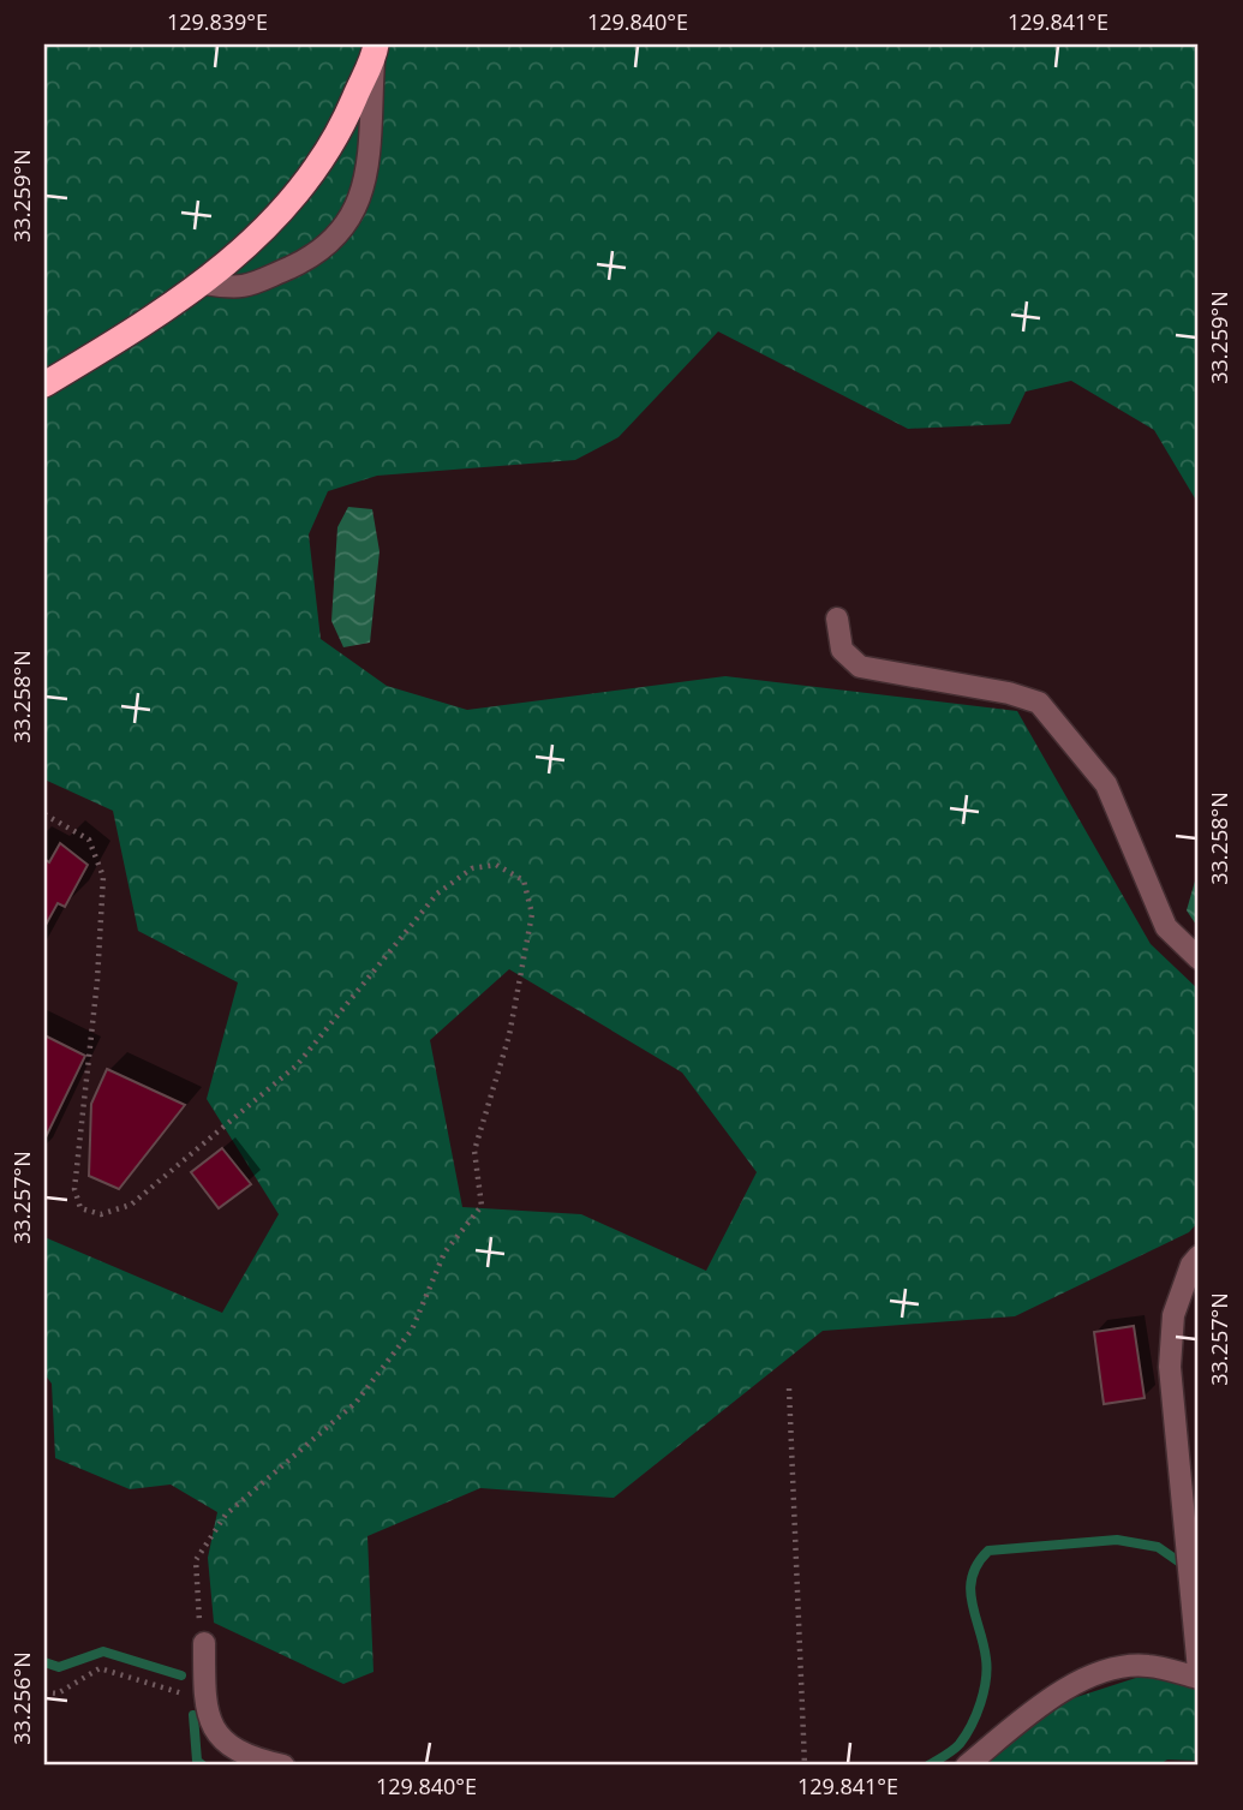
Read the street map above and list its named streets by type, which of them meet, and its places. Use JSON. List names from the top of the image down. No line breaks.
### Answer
{"coordinates":["129.839°E","129.840°E","129.841°E","33.259°N","33.258°N","33.257°N","33.256°N"]}
